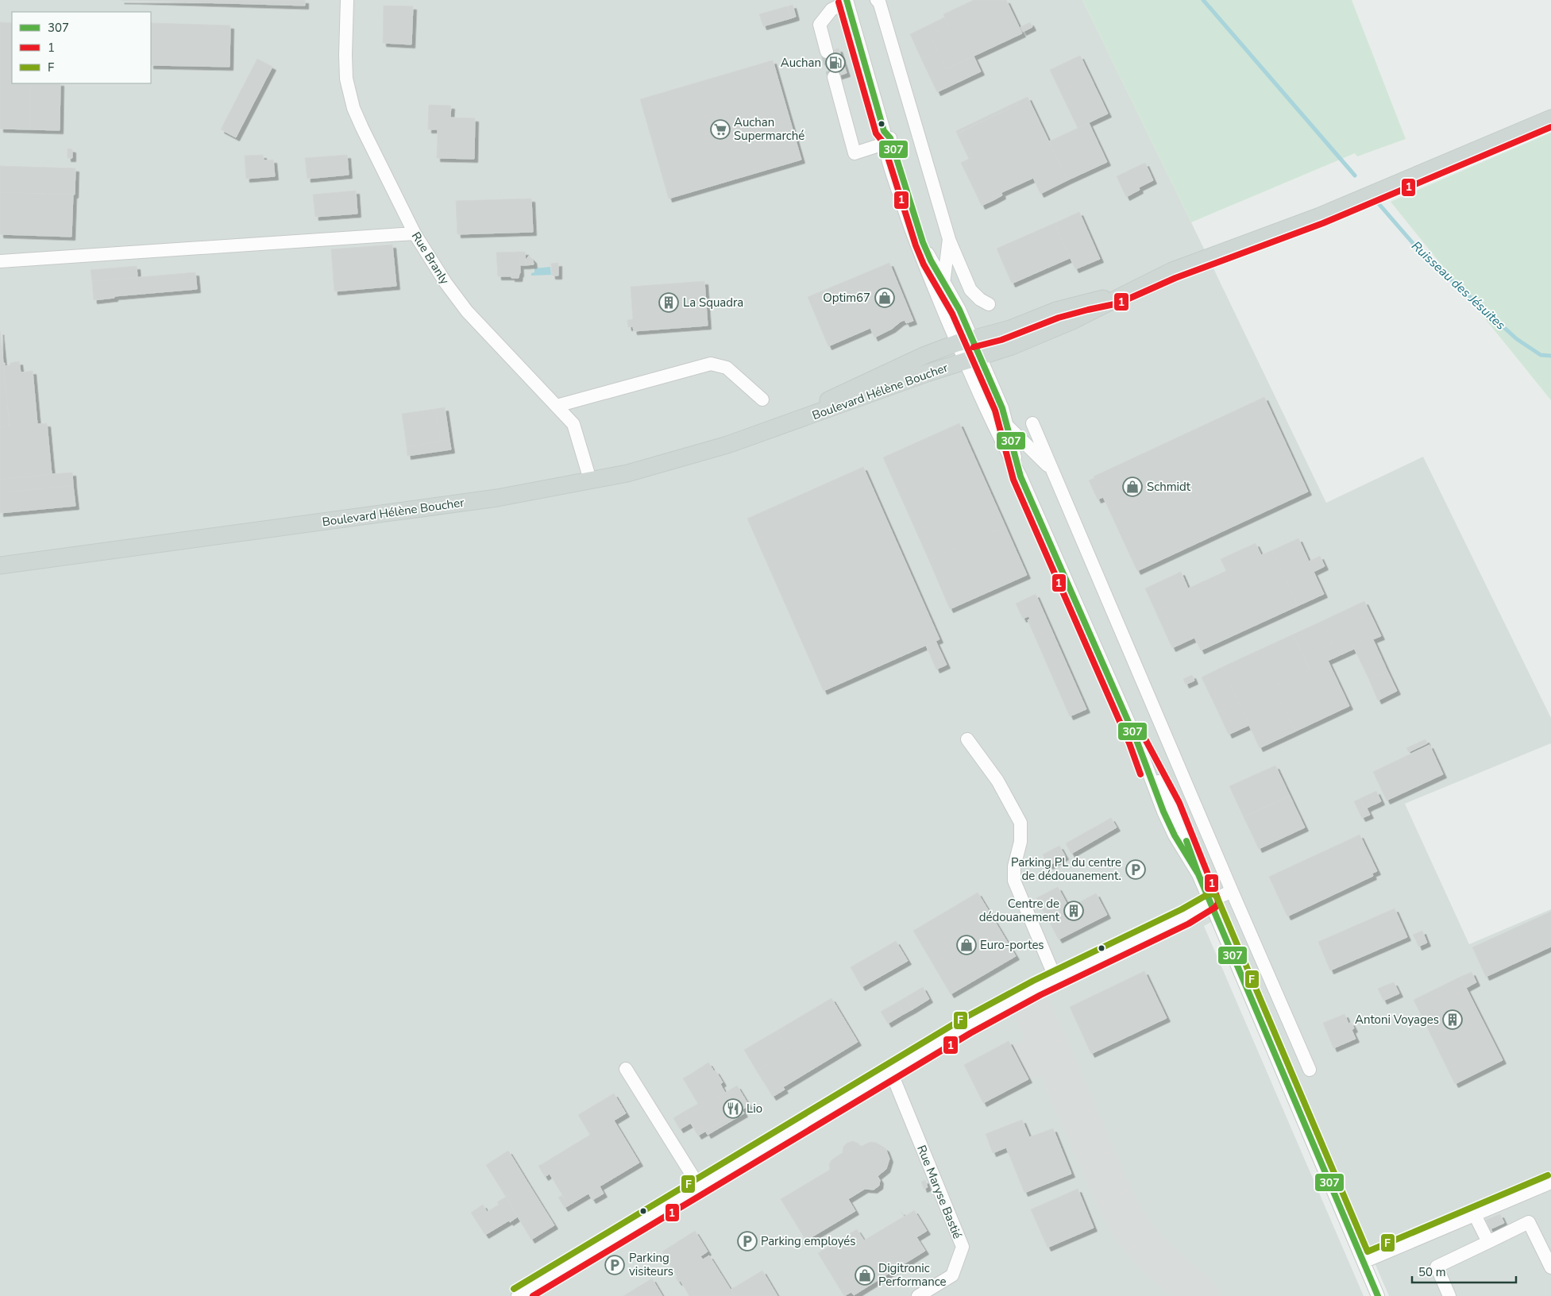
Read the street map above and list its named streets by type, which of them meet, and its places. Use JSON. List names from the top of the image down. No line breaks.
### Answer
{"streets":{"main road":["Boulevard Hélène Boucher"],"street":["Rue Branly","Rue Maryse Bastié"]},"crossings":[["Rue Branly","Boulevard Hélène Boucher"]],"water":["Ruisseau des Jésuites"],"places":{"fuel station":["Auchan"],"supermarket":["Auchan Supermarché"],"shop":["Optim67","Schmidt","Euro-portes","Digitronic Performance"],"building":["La Squadra","Centre de dédouanement","Antoni Voyages"],"parking":["Parking PL du centre de dédouanement.","Parking employés","Parking visiteurs"],"restaurant":["Lio"]},"lines":["transit line 307","transit line 1","transit line F"],"legend":["307","1","F"],"scale_bar":"50 m"}
